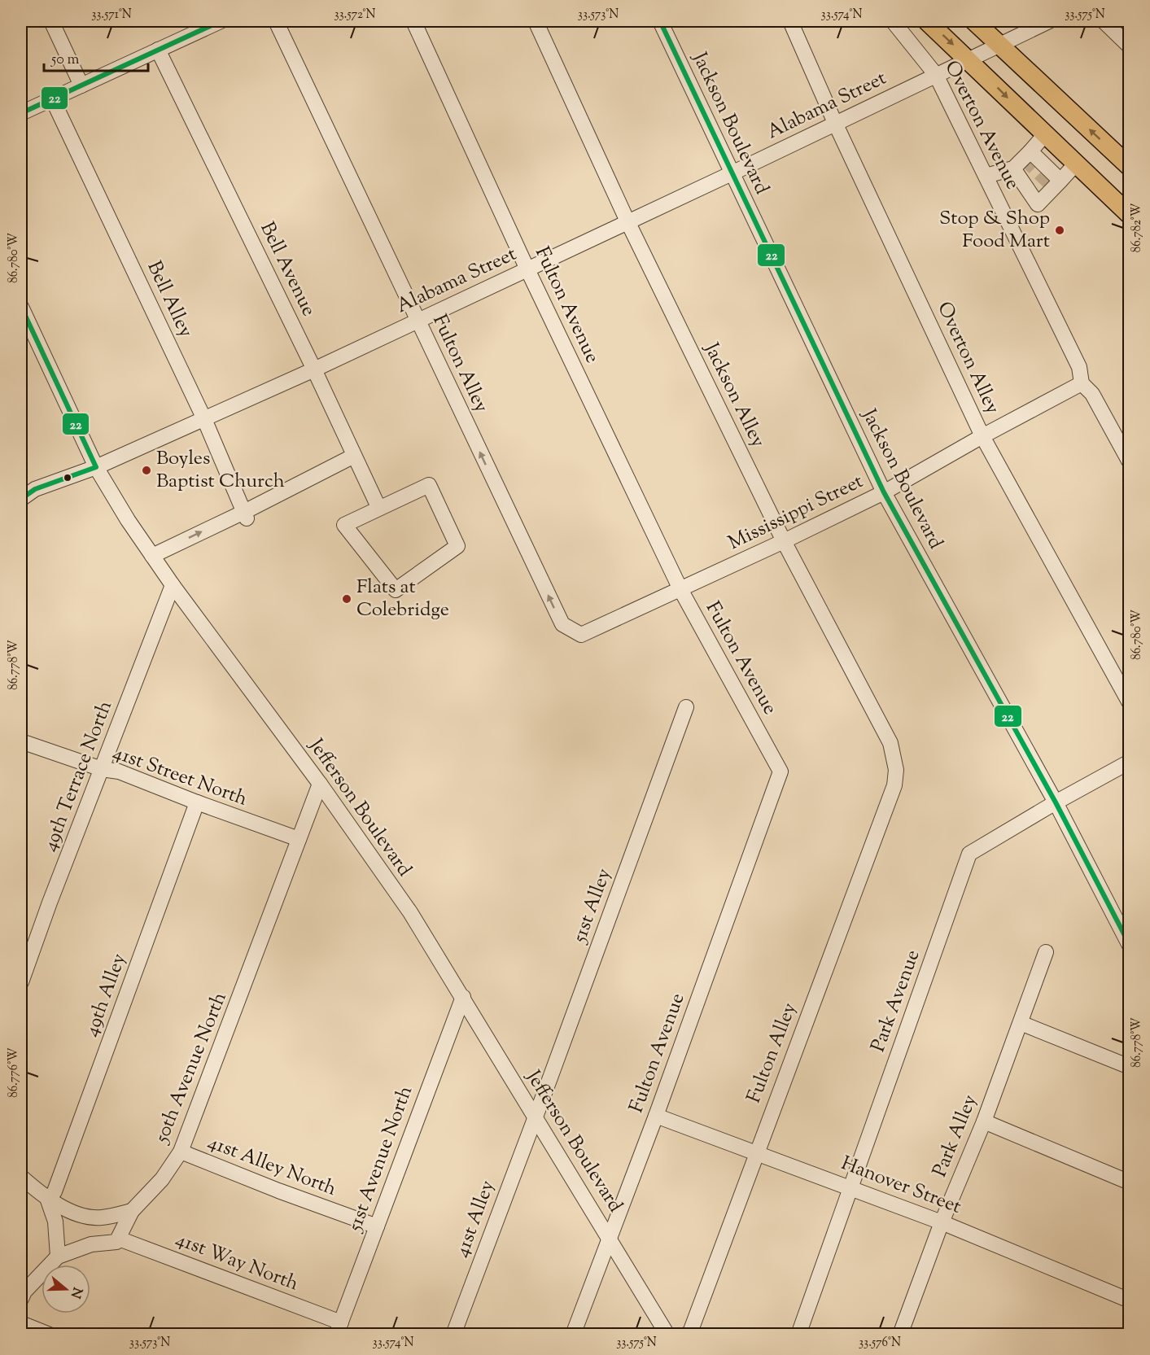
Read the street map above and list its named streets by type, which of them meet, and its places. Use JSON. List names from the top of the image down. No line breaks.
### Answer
{"streets":{"street":["Alabama Street","Jackson Boulevard","Overton Avenue","Bell Avenue","Bell Alley","Fulton Avenue","Overton Alley","Fulton Alley","Jackson Alley","Mississippi Street","49th Terrace North","41st Street North","Jefferson Boulevard","51st Alley","49th Alley","Park Avenue","50th Avenue North","Park Alley","51st Avenue North","41st Alley North","Hanover Street","41st Alley","41st Way North"]},"crossings":[["Alabama Street","Jackson Boulevard"],["Alabama Street","Overton Avenue"],["Alabama Street","Bell Avenue"],["Alabama Street","Bell Alley"],["Alabama Street","Fulton Avenue"],["Alabama Street","Overton Alley"],["Alabama Street","Fulton Alley"],["Alabama Street","Jackson Alley"],["Alabama Street","Jefferson Boulevard"],["Jackson Boulevard","Mississippi Street"],["Jackson Boulevard","Park Avenue"],["Overton Avenue","Mississippi Street"],["Fulton Avenue","Mississippi Street"],["Fulton Avenue","Jefferson Boulevard"],["Fulton Avenue","Hanover Street"],["Overton Alley","Mississippi Street"],["Fulton Alley","Jackson Alley"],["Fulton Alley","Mississippi Street"],["Fulton Alley","Hanover Street"],["Jackson Alley","Mississippi Street"],["49th Terrace North","41st Street North"],["49th Terrace North","Jefferson Boulevard"],["41st Street North","49th Alley"],["41st Street North","50th Avenue North"],["Jefferson Boulevard","51st Alley"],["Jefferson Boulevard","50th Avenue North"],["Jefferson Boulevard","51st Avenue North"],["Jefferson Boulevard","41st Alley"],["51st Alley","41st Alley"],["Park Avenue","Hanover Street"],["50th Avenue North","41st Alley North"],["50th Avenue North","41st Way North"],["Park Alley","Hanover Street"],["51st Avenue North","41st Alley North"],["51st Avenue North","41st Way North"]],"places":["Stop & Shop Food Mart","Boyles Baptist Church","Flats at Colebridge"],"lines":["transit line 22"],"scale_bar":"50 m","north":"right","coordinates":["33.571°N","33.572°N","33.573°N","33.574°N","33.575°N","86.782°W","86.780°W","86.778°W","86.776°W","33.576°N"]}
